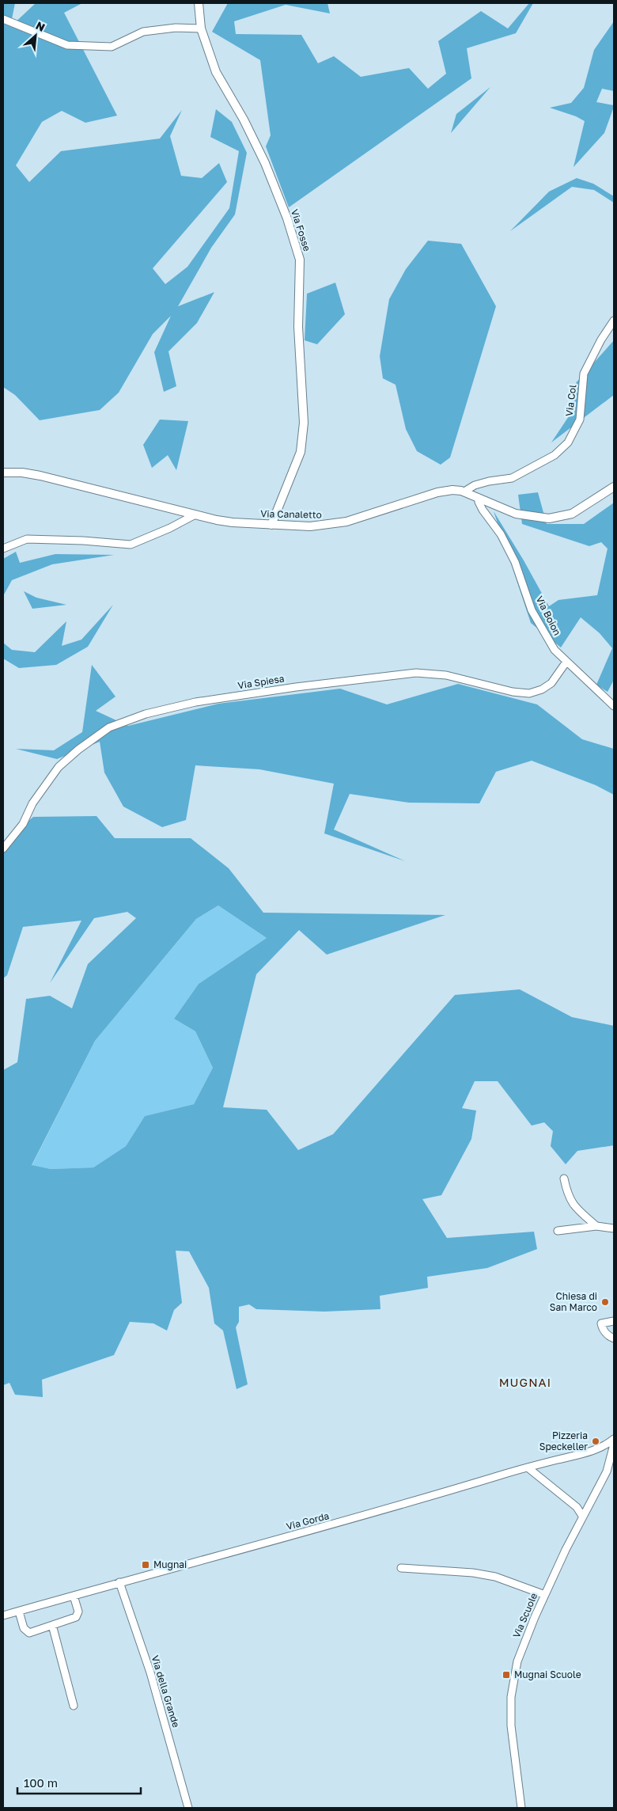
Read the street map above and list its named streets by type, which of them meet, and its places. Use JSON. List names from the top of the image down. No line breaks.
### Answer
{"streets":{"street":["Via Fosse","Via Col","Via Canaletto","Via Boion","Via Spiesa","Via Gorda","Via Scuole","Via della Grande"]},"crossings":[["Via Fosse","Via Canaletto"],["Via Col","Via Canaletto"],["Via Canaletto","Via Boion"],["Via Boion","Via Spiesa"],["Via Gorda","Via della Grande"]],"districts":["MUGNAI"],"places":{"other":["Chiesa di San Marco","Pizzeria Speckeller"],"transit":["Mugnai","Mugnai Scuole"]},"scale_bar":"100 m","north":"top right"}
